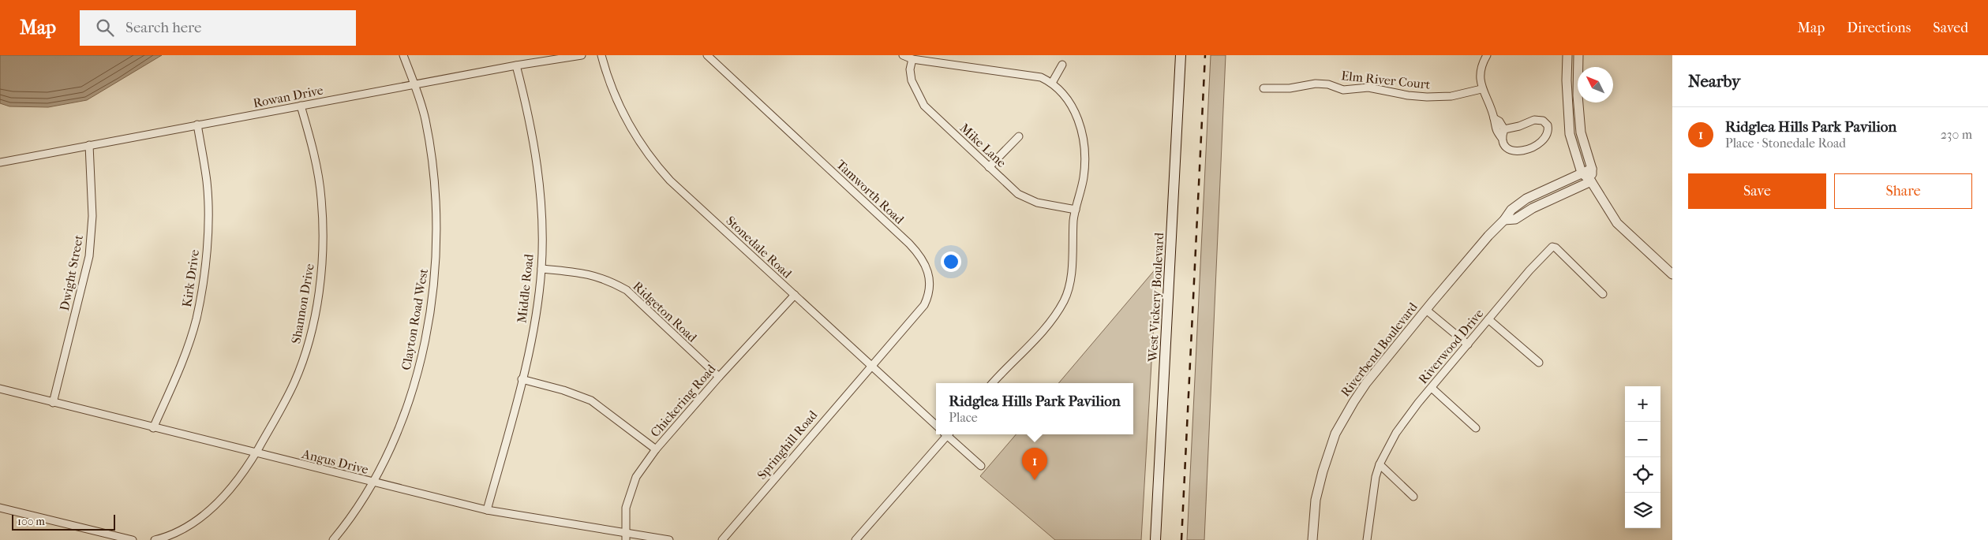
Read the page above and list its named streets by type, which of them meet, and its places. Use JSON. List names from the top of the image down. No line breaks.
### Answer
{"streets":{"main road":["West Vickery Boulevard"],"street":["Elm River Court","Rowan Drive","Mike Lane","Tamworth Road","Stonedale Road","Dwight Street","Kirk Drive","Middle Road","Shannon Drive","Ridgeton Road","Clayton Road West","Riverwood Drive","Riverbend Boulevard","Chickering Road","Springhill Road","Angus Drive"]},"crossings":[["Rowan Drive","Dwight Street"],["Rowan Drive","Kirk Drive"],["Rowan Drive","Middle Road"],["Rowan Drive","Shannon Drive"],["Rowan Drive","Clayton Road West"],["Tamworth Road","Stonedale Road"],["Tamworth Road","Springhill Road"],["Stonedale Road","Chickering Road"],["Stonedale Road","Springhill Road"],["Dwight Street","Angus Drive"],["Kirk Drive","Angus Drive"],["Middle Road","Ridgeton Road"],["Middle Road","Angus Drive"],["Shannon Drive","Angus Drive"],["Ridgeton Road","Chickering Road"],["Clayton Road West","Angus Drive"],["Chickering Road","Angus Drive"]],"scale_bar":"100 m","north":"top left","page":{"header":"Map","search":"Search here","nav":["Map","Directions","Saved"],"heading":"Nearby","list":[{"mark":"1","name":"Ridglea Hills Park Pavilion","note":"Place · Stonedale Road","value":"230 m"}],"buttons":["Save","Share"],"popup":["Ridglea Hills Park Pavilion","Place"],"map_buttons":["+","−"],"pins":"1","scale":"100 m"}}
